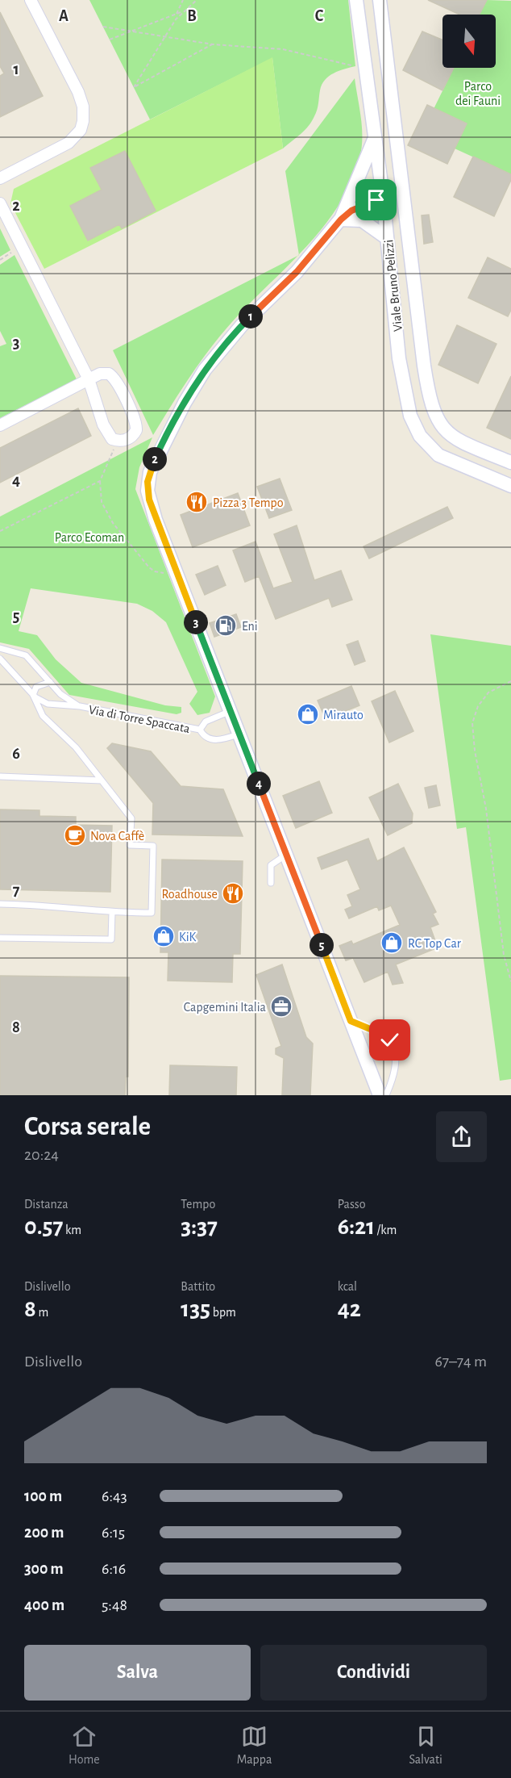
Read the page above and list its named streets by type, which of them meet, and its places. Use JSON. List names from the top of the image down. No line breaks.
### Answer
{"streets":{"street":["Viale Bruno Pelizzi"],"lane":["Via di Torre Spaccata"]},"parks":["Parco dei Fauni","Parco Ecoman"],"places":{"restaurant":["Pizza 3 Tempo","Roadhouse"],"fuel station":["Eni"],"shop":["Mirauto","KiK","RC Top Car"],"cafe":["Nova Caffè"],"office":["Capgemini Italia"]},"north":"bottom","page":{"pins":["1","2","3","4","5"],"heading":["Corsa serale","20:24"],"stats":[["Distanza","0.57 km"],["Tempo","3:37"],["Passo","6:21 /km"],["Dislivello","8 m"],["Battito","135 bpm"],["kcal","42"]],"chart":["Dislivello","67–74 m"],"list":[{"name":"100 m","note":"6:43"},{"name":"200 m","note":"6:15"},{"name":"300 m","note":"6:16"},{"name":"400 m","note":"5:48"}],"buttons":["Salva","Condividi"],"tabs":["Home","Mappa","Salvati"]},"grid":{"columns":["A","B","C"],"rows":["1","2","3","4","5","6","7","8"]}}
